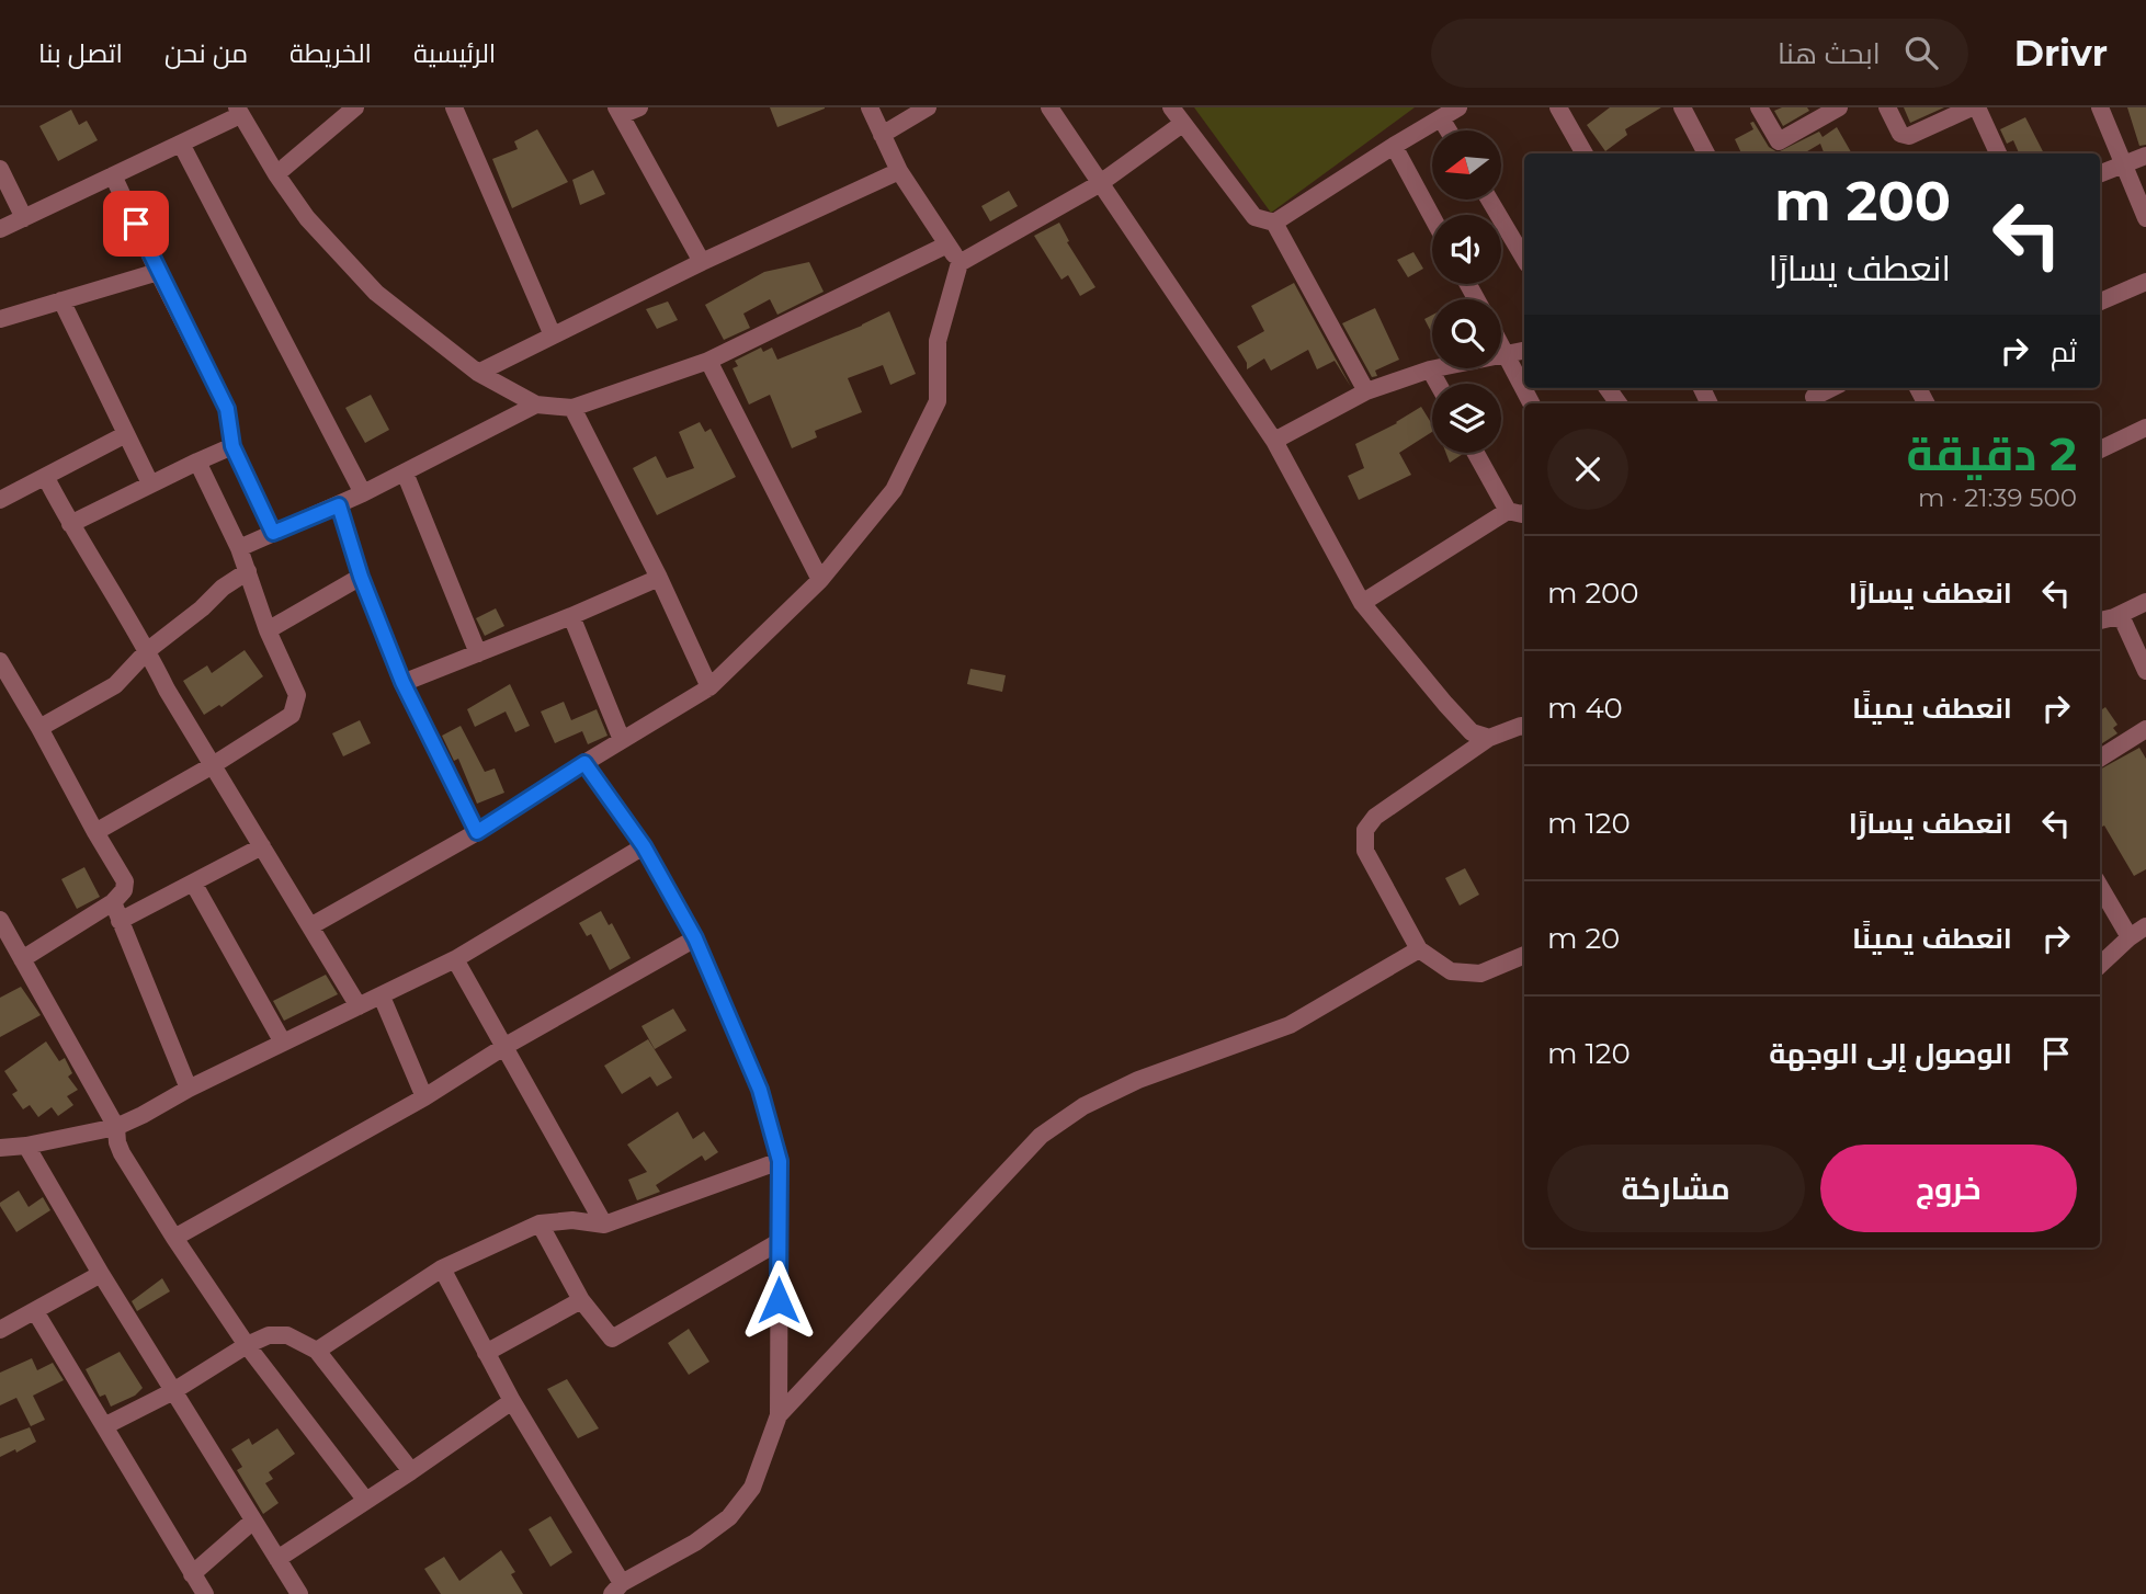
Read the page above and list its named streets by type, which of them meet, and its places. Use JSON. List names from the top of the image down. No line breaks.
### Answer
{"north":"left","page":{"header":"Drivr","search":"ابحث هنا","nav":["الرئيسية","الخريطة","من نحن","اتصل بنا"],"turn":["200 m","انعطف يسارًا"],"then":"ثم","heading":["2 دقيقة","500 m · 21:39"],"list":[{"name":"انعطف يسارًا","value":"200 m"},{"name":"انعطف يمينًا","value":"40 m"},{"name":"انعطف يسارًا","value":"120 m"},{"name":"انعطف يمينًا","value":"20 m"},{"name":"الوصول إلى الوجهة","value":"120 m"}],"buttons":["خروج","مشاركة"]}}
